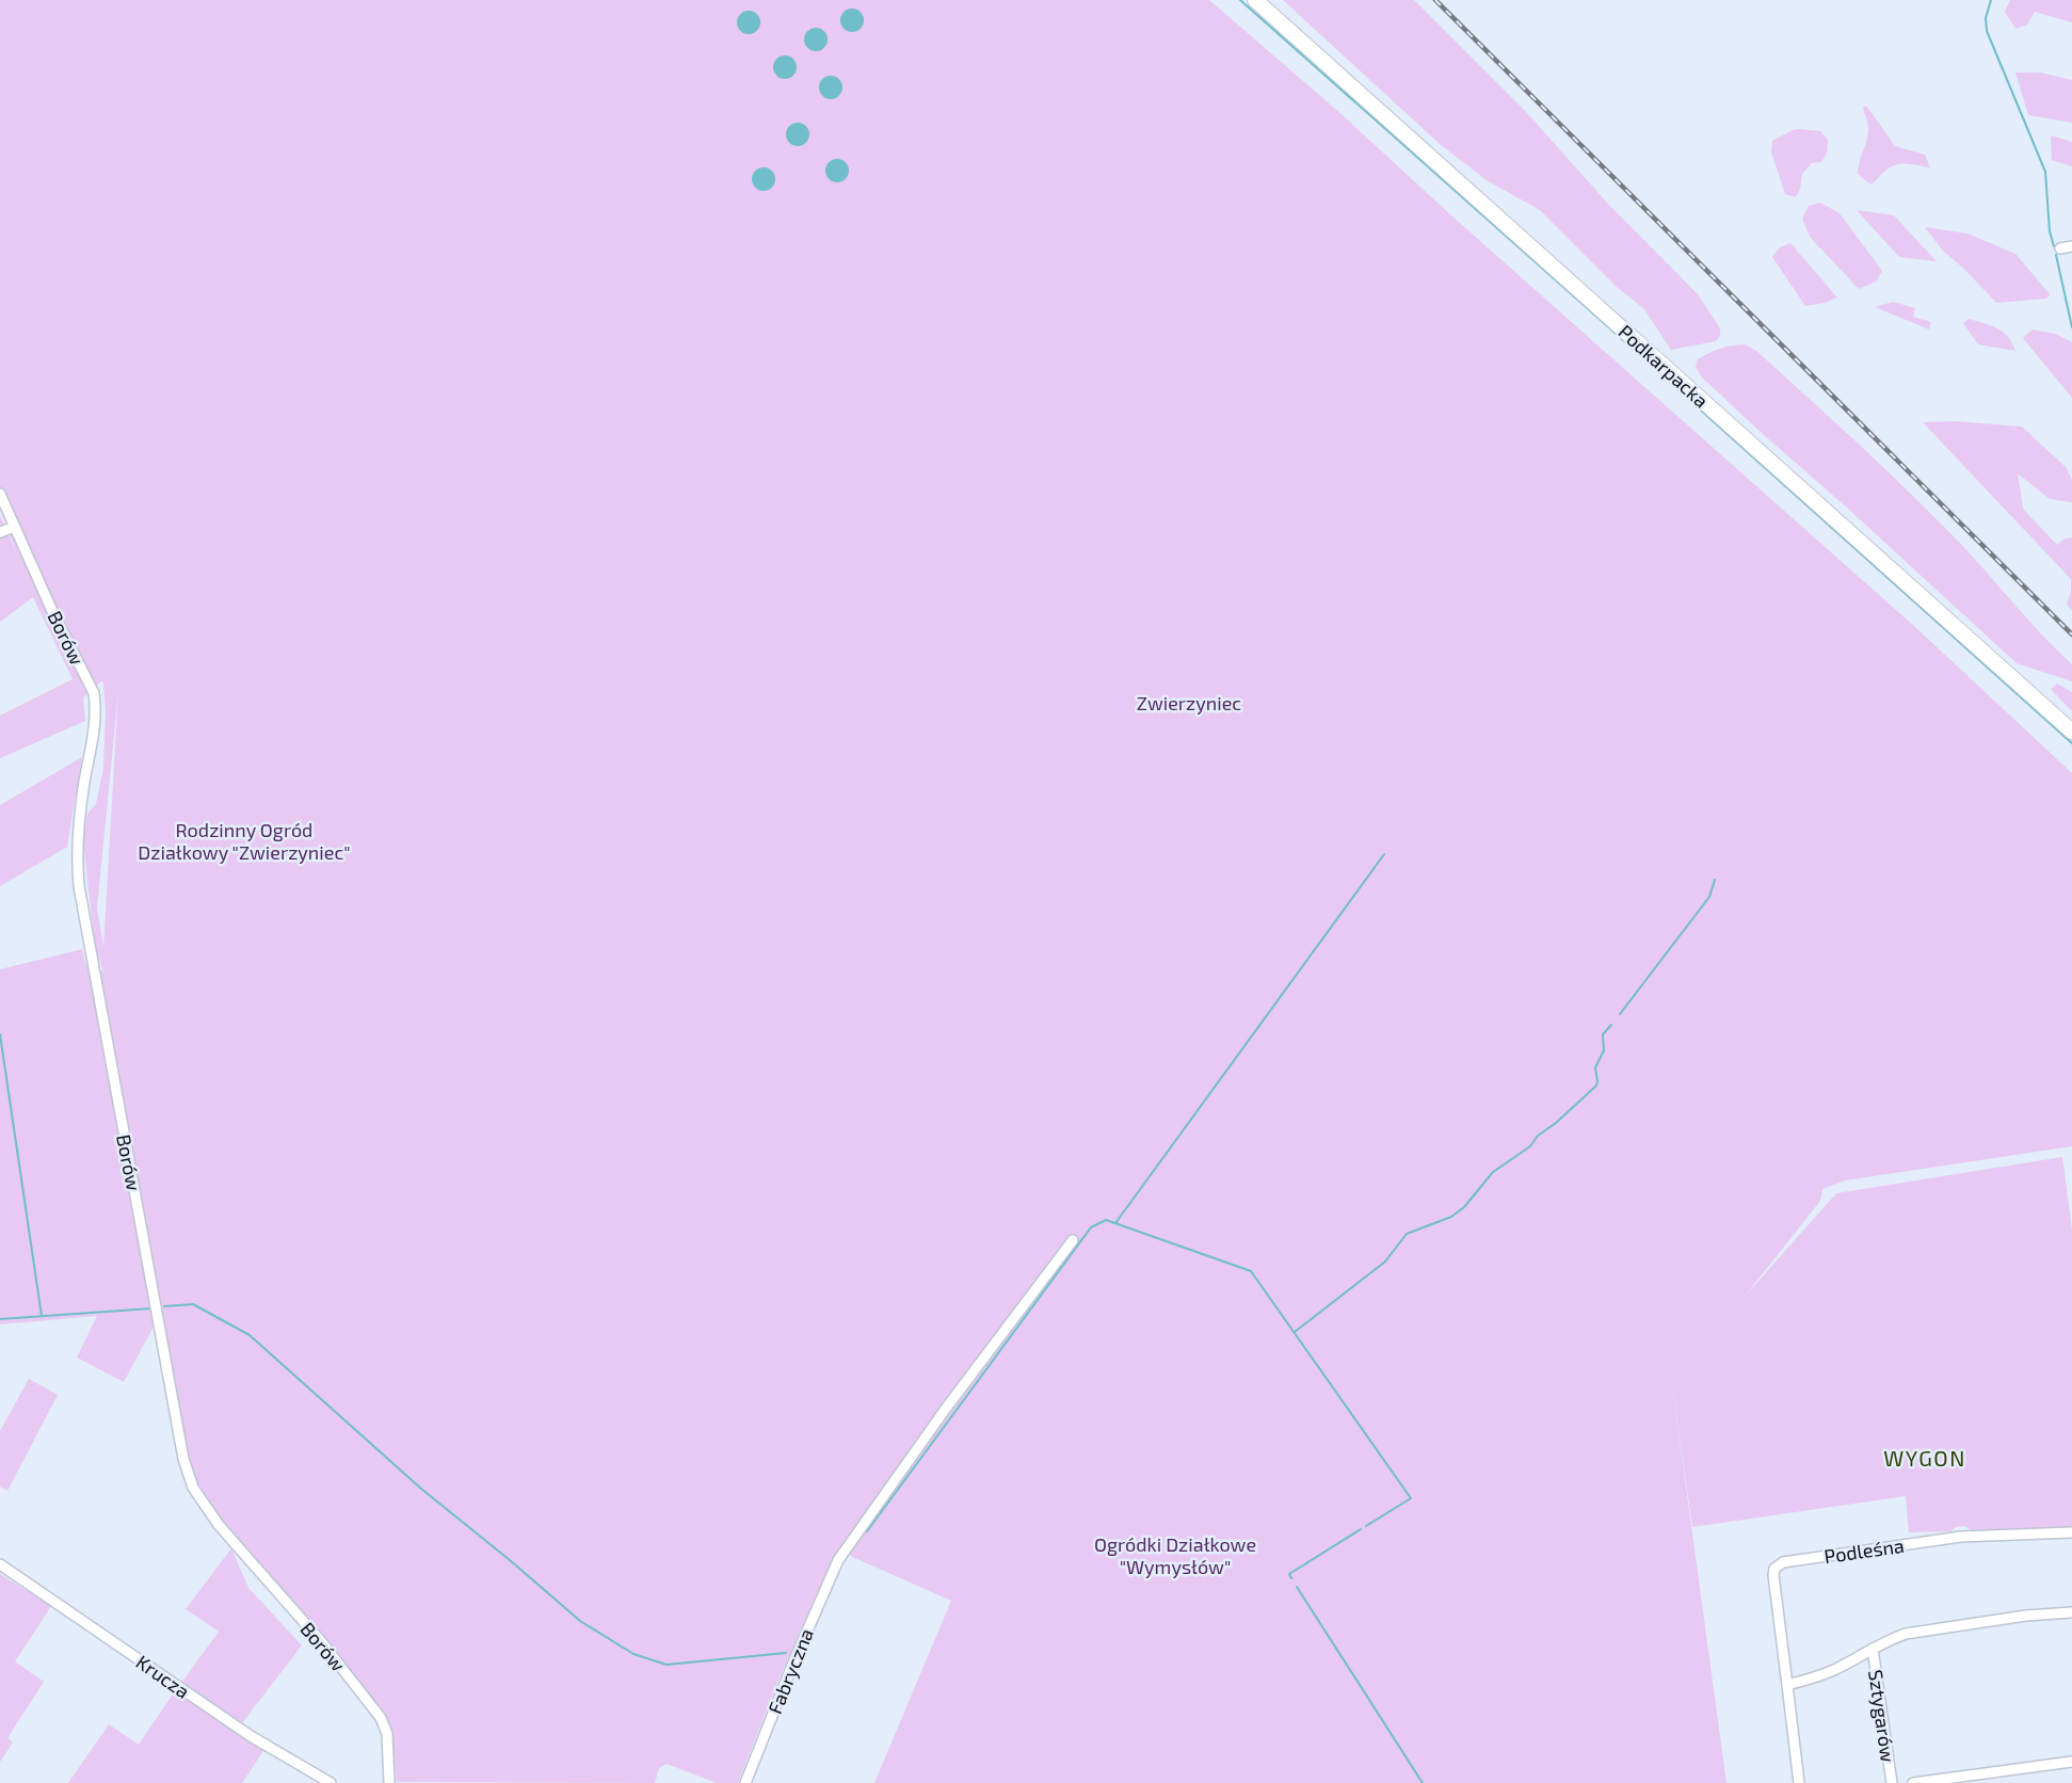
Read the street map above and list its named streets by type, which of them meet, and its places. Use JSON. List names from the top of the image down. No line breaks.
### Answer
{"streets":{"main road":["Podkarpacka"],"street":["Borów","Podleśna","Fabryczna","Krucza","Sztygarów"]},"districts":["WYGON"],"parks":["Zwierzyniec","Rodzinny Ogród Działkowy \"Zwierzyniec\"","Ogródki Działkowe \"Wymysłów\""]}
